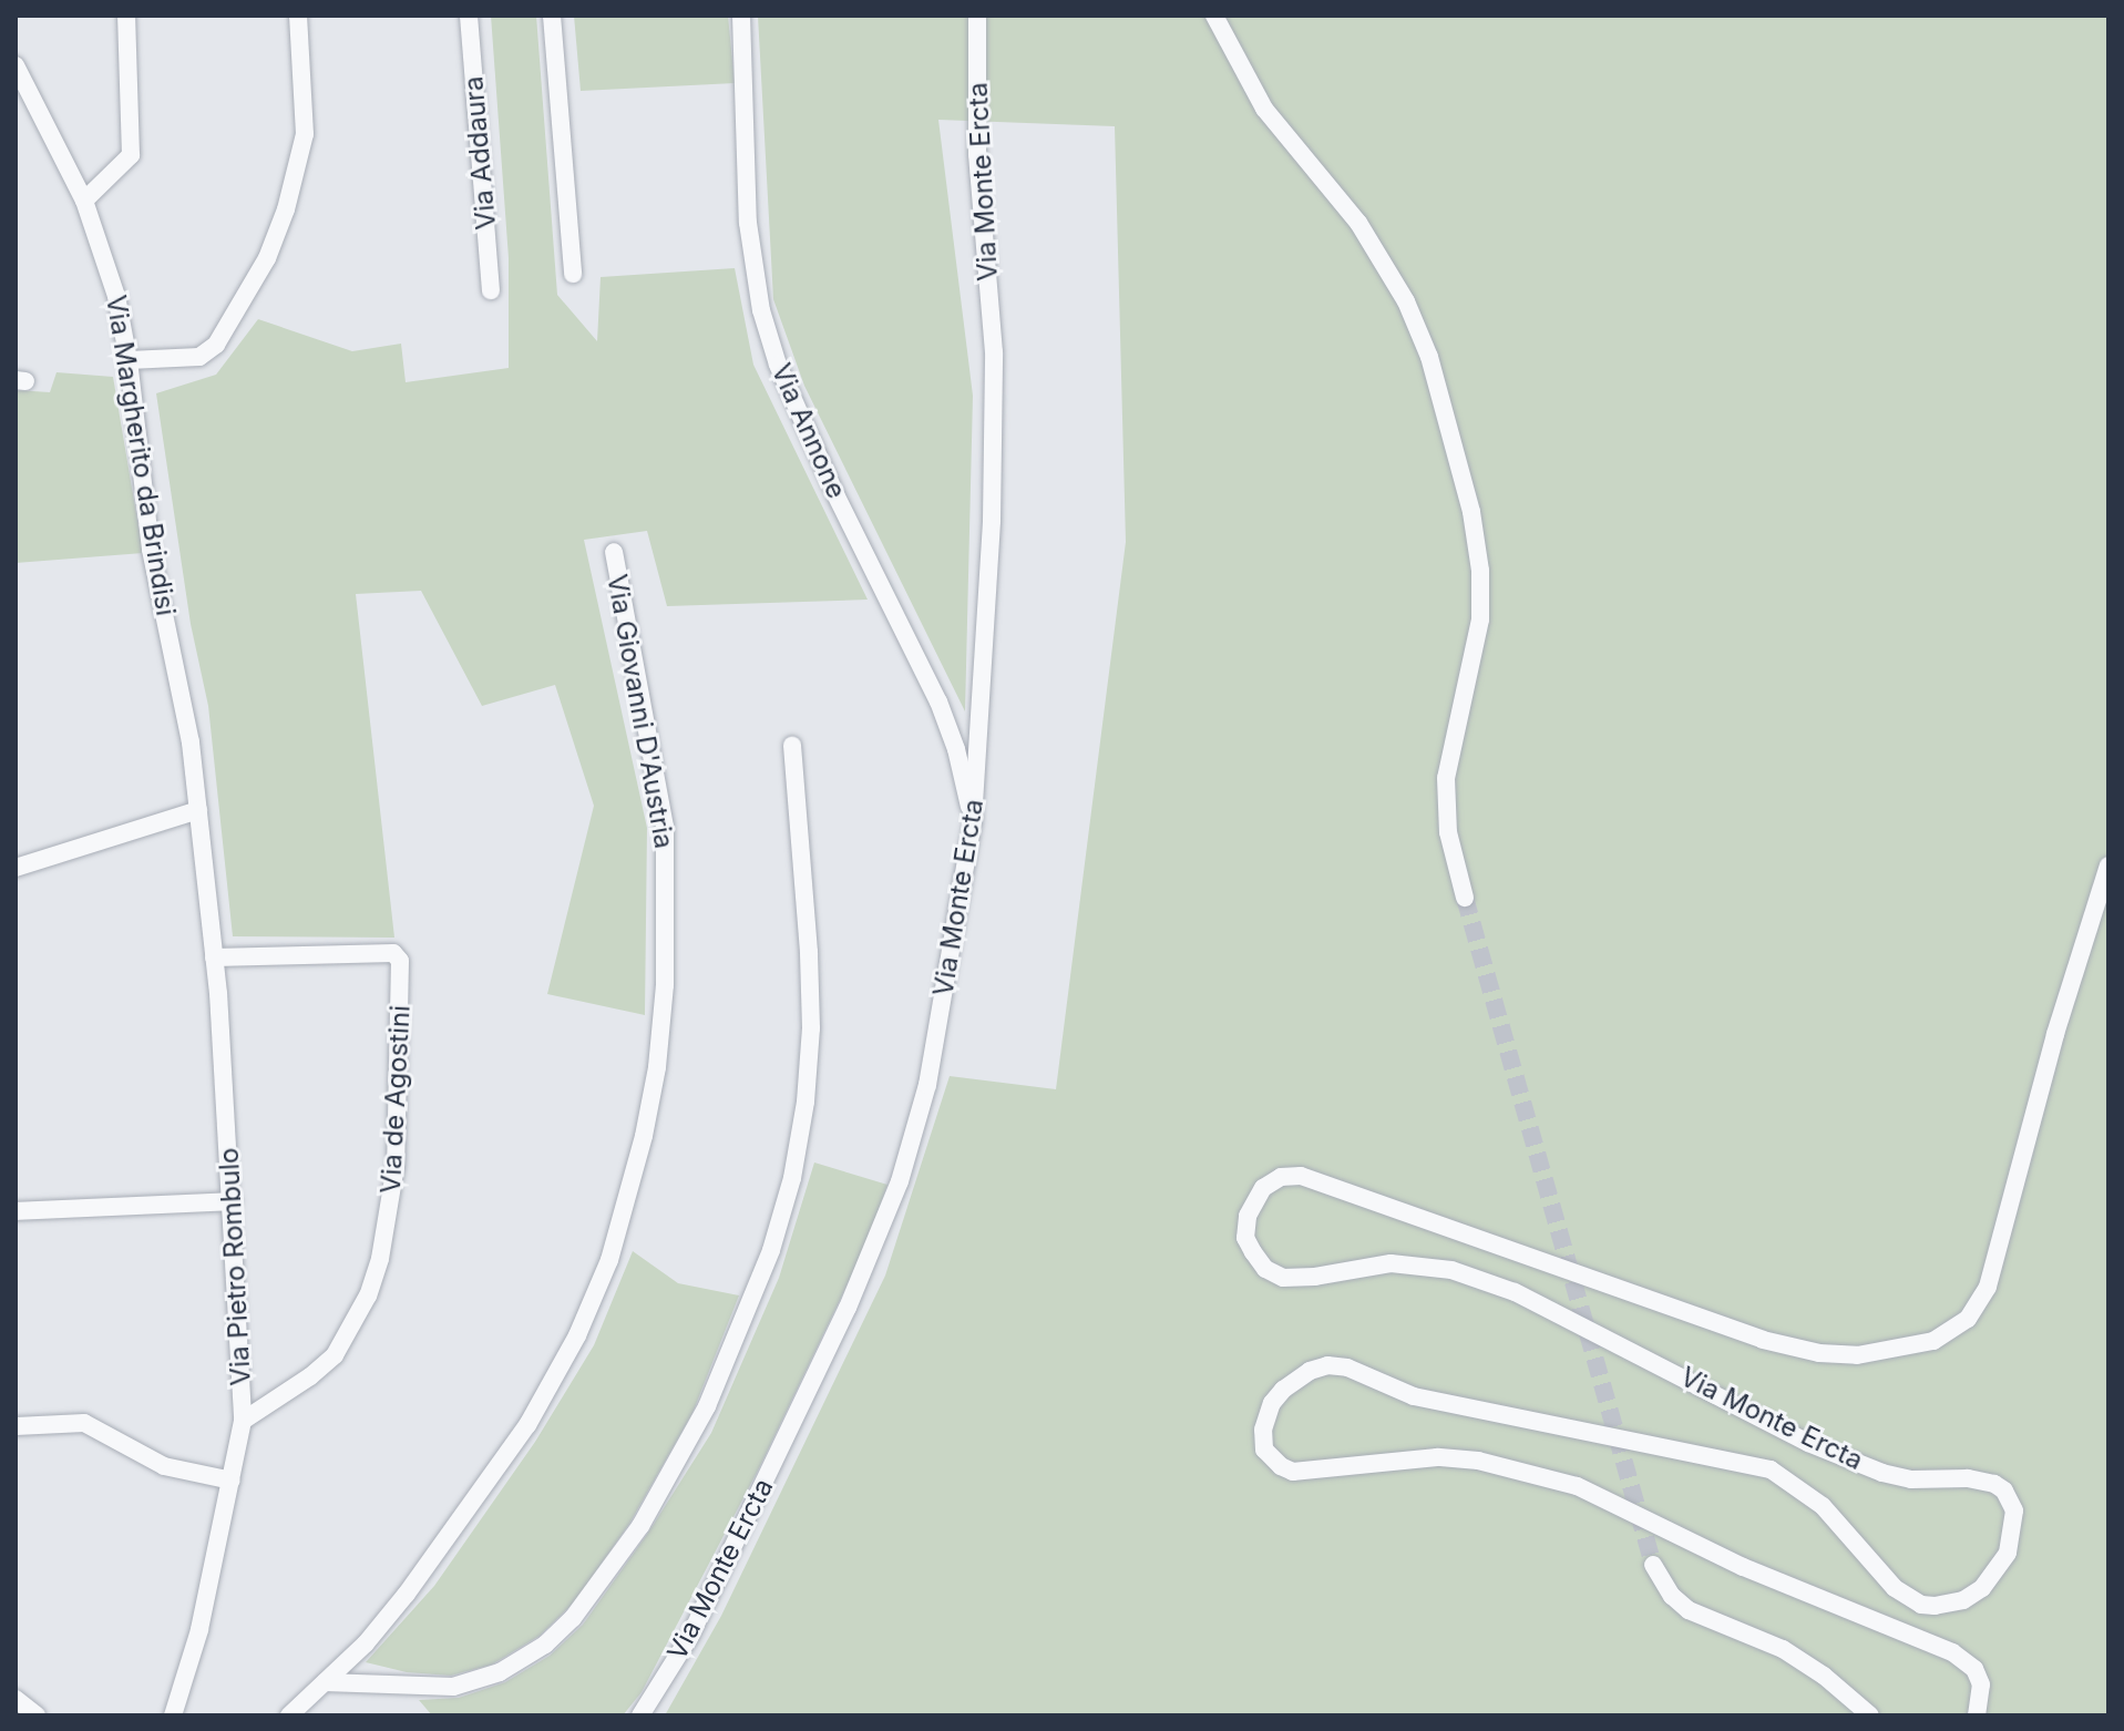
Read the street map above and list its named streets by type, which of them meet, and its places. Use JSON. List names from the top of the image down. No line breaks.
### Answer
{"streets":{"street":["Via Addaura","Via Monte Ercta","Via Annone","Via Margherito da Brindisi","Via Giovanni D'Austria","Via de Agostini","Via Pietro Rombulo"]},"crossings":[["Via Monte Ercta","Via Annone"],["Via Margherito da Brindisi","Via Pietro Rombulo"],["Via de Agostini","Via Pietro Rombulo"]]}
